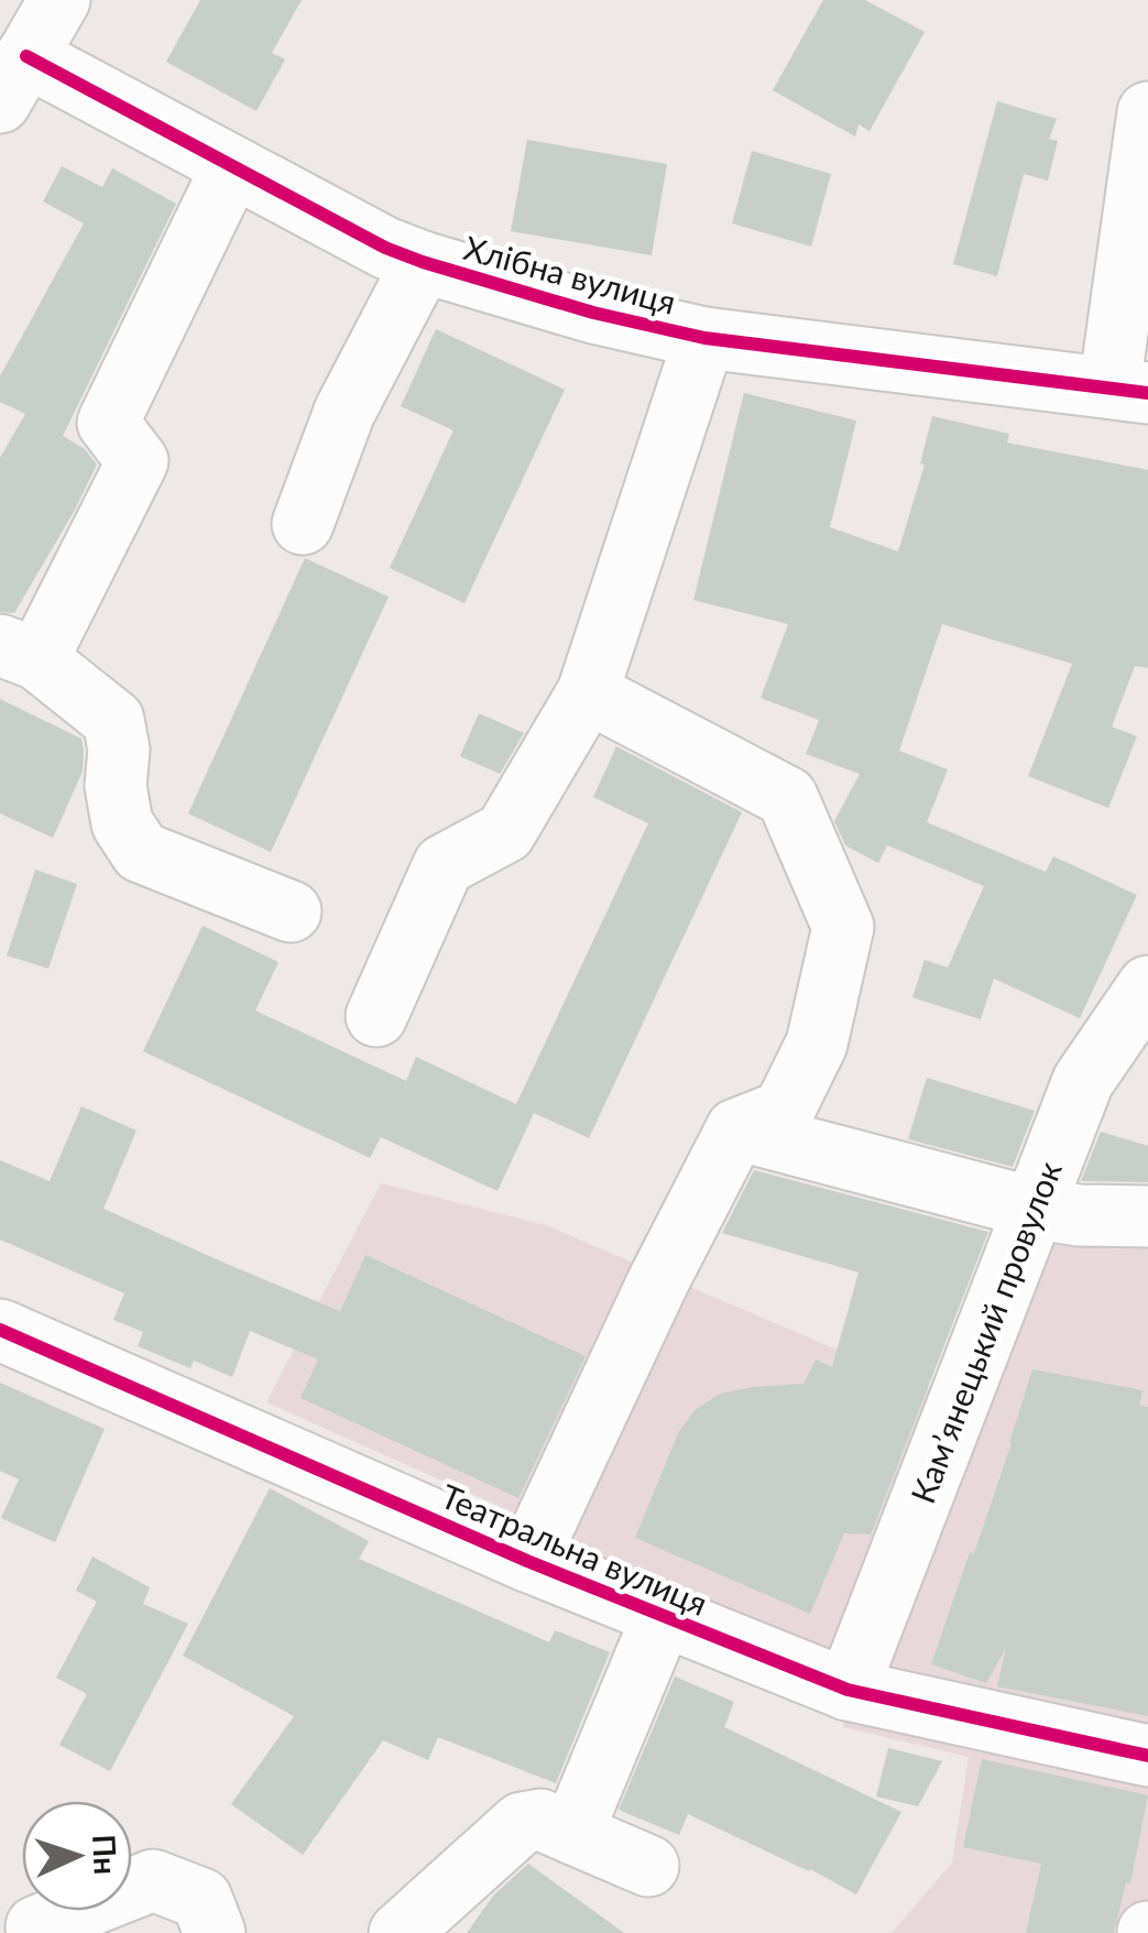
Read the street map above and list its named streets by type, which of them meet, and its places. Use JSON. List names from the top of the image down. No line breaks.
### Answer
{"streets":{"street":["Хлібна вулиця","Камʼянецький провулок","Театральна вулиця"]},"crossings":[["Камʼянецький провулок","Театральна вулиця"]],"north":"right"}
